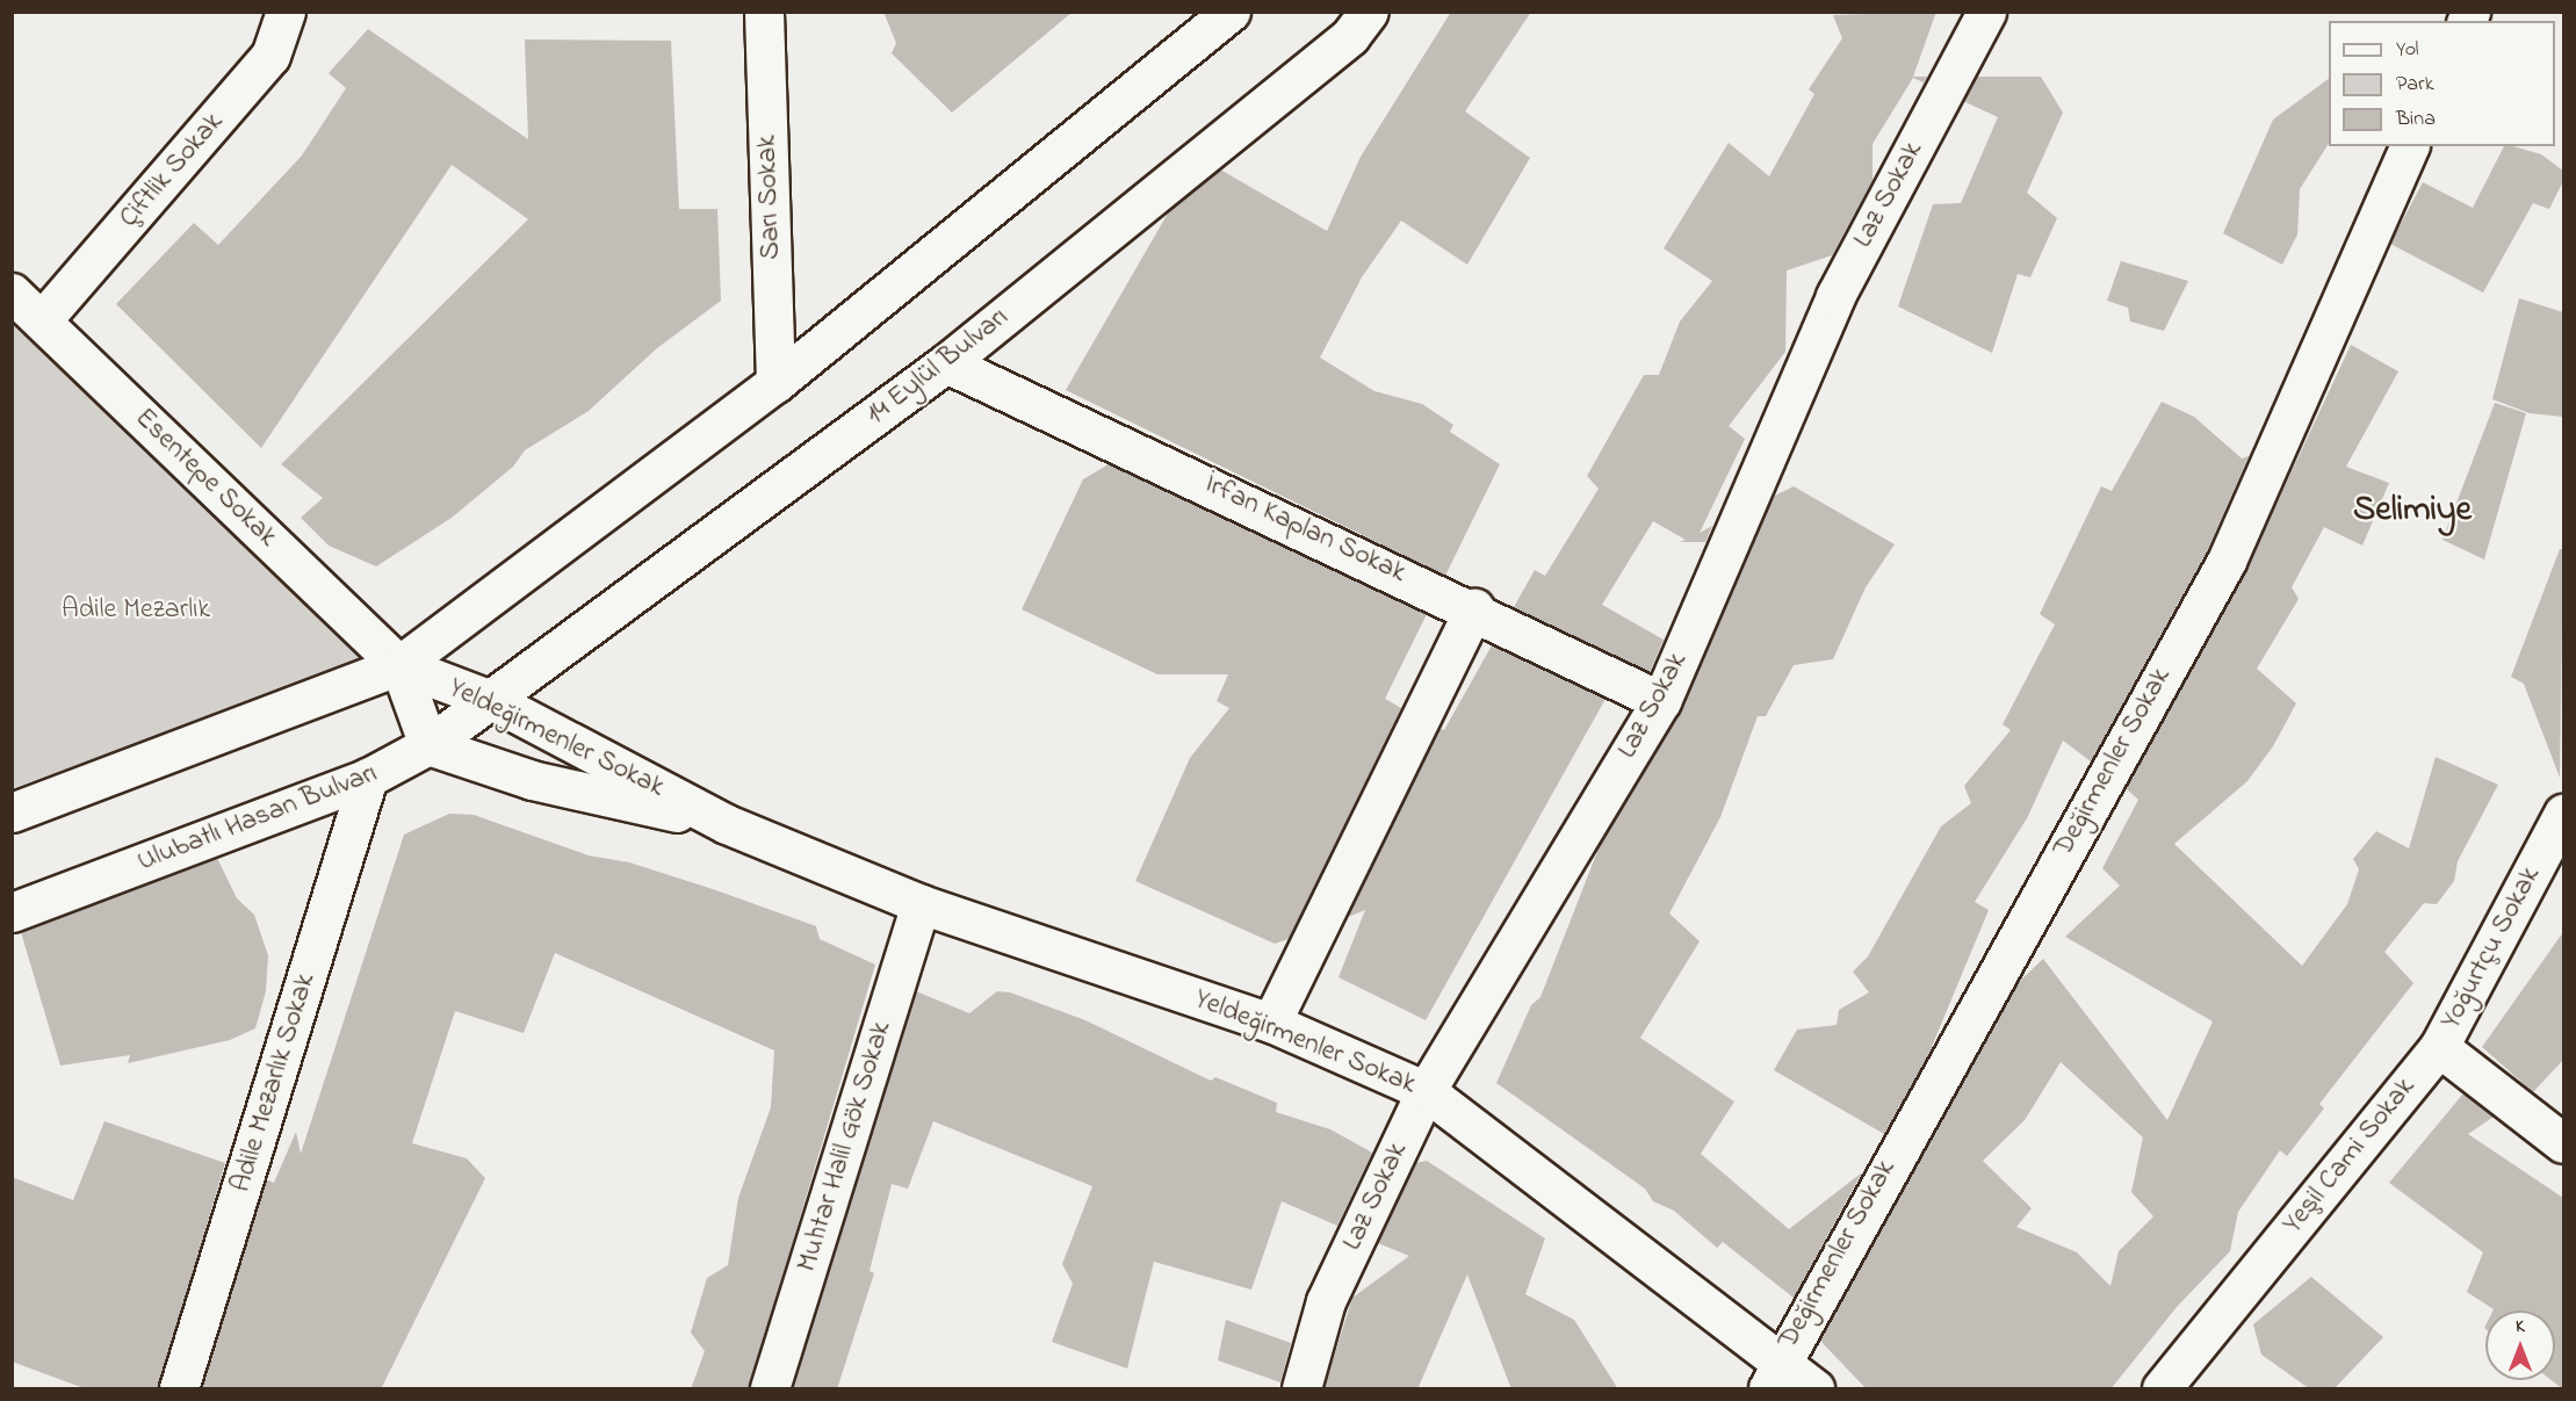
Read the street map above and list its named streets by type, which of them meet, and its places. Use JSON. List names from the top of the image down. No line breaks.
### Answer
{"streets":{"street":["Çiftlik Sokak","Laz Sokak","Sarı Sokak","14 Eylül Bulvarı","Esentepe Sokak","İrfan Kaplan Sokak","Yeldeğirmenler Sokak","Değirmenler Sokak","Ulubatlı Hasan Bulvarı","Yoğurtçu Sokak","Adile Mezarlık Sokak","Muhtar Halil Gök Sokak","Yeşil Cami Sokak"]},"crossings":[["Çiftlik Sokak","Esentepe Sokak"],["Laz Sokak","İrfan Kaplan Sokak"],["Laz Sokak","Yeldeğirmenler Sokak"],["14 Eylül Bulvarı","İrfan Kaplan Sokak"],["14 Eylül Bulvarı","Yeldeğirmenler Sokak"],["14 Eylül Bulvarı","Ulubatlı Hasan Bulvarı"],["Esentepe Sokak","Yeldeğirmenler Sokak"],["Yeldeğirmenler Sokak","Değirmenler Sokak"],["Yeldeğirmenler Sokak","Ulubatlı Hasan Bulvarı"],["Yeldeğirmenler Sokak","Muhtar Halil Gök Sokak"],["Ulubatlı Hasan Bulvarı","Adile Mezarlık Sokak"],["Yoğurtçu Sokak","Yeşil Cami Sokak"]],"districts":["Selimiye"],"parks":["Adile Mezarlık"],"legend":["Yol","Park","Bina"],"north":"top"}
